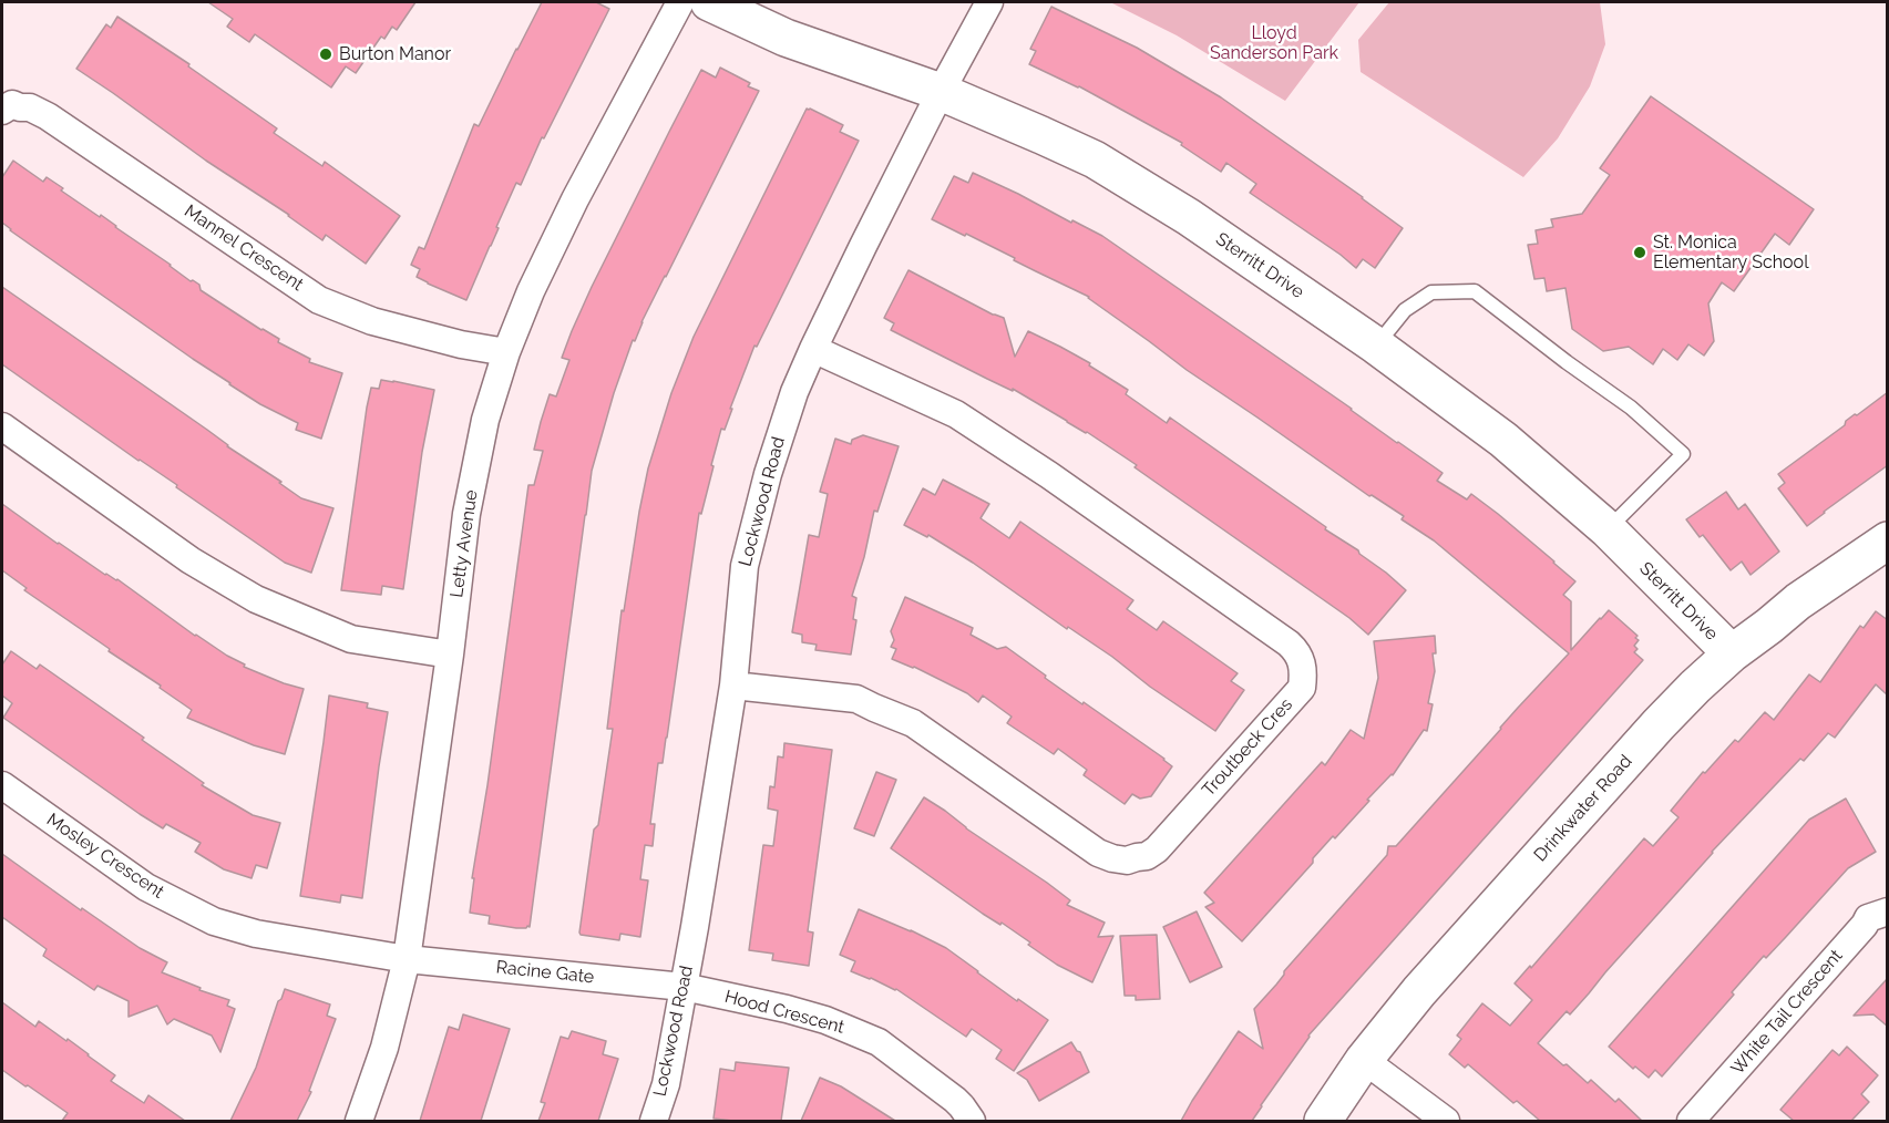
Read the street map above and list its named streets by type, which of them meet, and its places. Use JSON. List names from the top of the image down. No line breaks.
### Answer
{"streets":{"street":["Mannel Crescent","Sterritt Drive","Lockwood Road","Letty Avenue","Troutbeck Cres","Drinkwater Road","Mosley Crescent","Racine Gate","Hood Crescent","White Tail Crescent"]},"crossings":[["Mannel Crescent","Letty Avenue"],["Sterritt Drive","Lockwood Road"],["Sterritt Drive","Drinkwater Road"],["Lockwood Road","Troutbeck Cres"],["Lockwood Road","Racine Gate"],["Lockwood Road","Hood Crescent"],["Letty Avenue","Mosley Crescent"],["Letty Avenue","Racine Gate"],["Mosley Crescent","Racine Gate"],["Racine Gate","Hood Crescent"]],"parks":["Lloyd Sanderson Park"],"places":["Burton Manor","St. Monica Elementary School"]}
